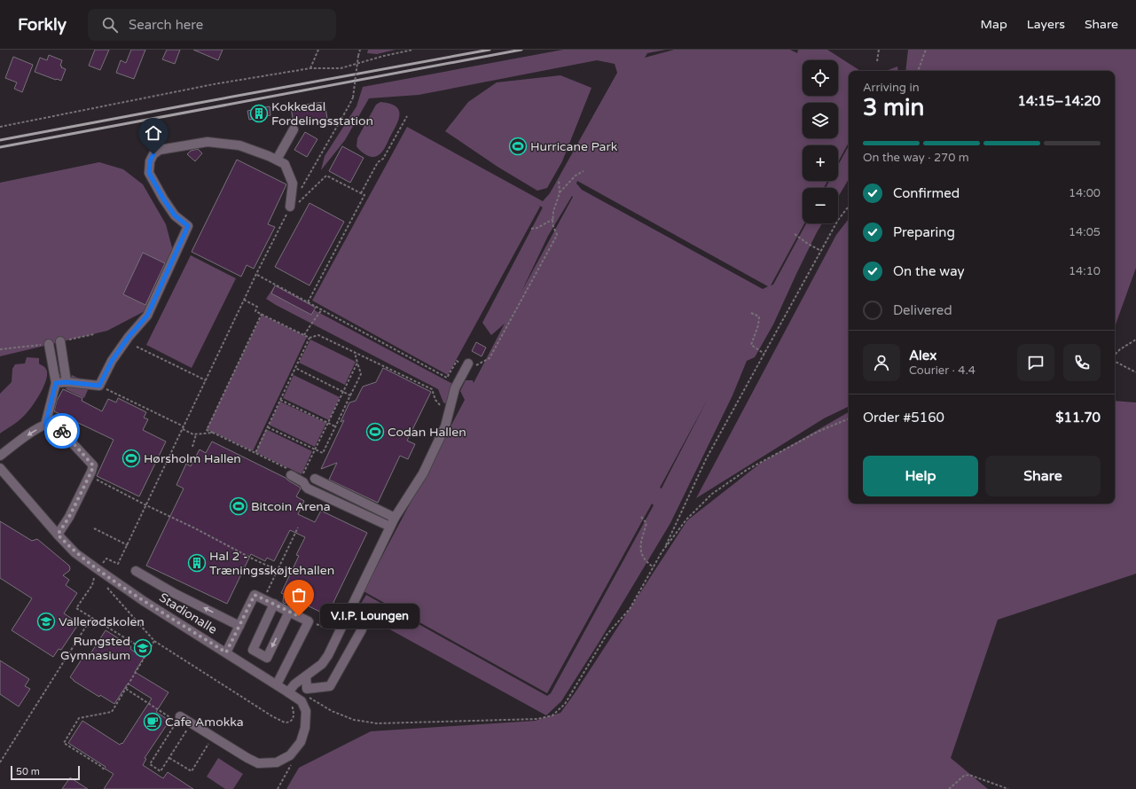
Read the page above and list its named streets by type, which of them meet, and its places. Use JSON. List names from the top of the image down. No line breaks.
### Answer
{"streets":{"street":["Stadionalle"]},"places":{"building":["Kokkedal Fordelingsstation","Hal 2 - Træningsskøjtehallen"],"sports":["Hurricane Park","Codan Hallen","Hørsholm Hallen","Bitcoin Arena"],"other":["V.I.P. Loungen"],"school or university":["Vallerødskolen","Rungsted Gymnasium"],"cafe":["Cafe Amokka"]},"scale_bar":"50 m","page":{"header":"Forkly","search":"Search here","nav":["Map","Layers","Share"],"map_buttons":["+","−"],"heading":["3 min","Arriving in","14:15–14:20"],"panel":["Alex","Courier · 4.4","Order #5160","$11.70"],"bar":"On the way · 270 m","list":[["Confirmed","14:00"],["Preparing","14:05"],["On the way","14:10"],"Delivered"],"buttons":["Help","Share"],"bubble":"V.I.P. Loungen","scale":"50 m"}}
